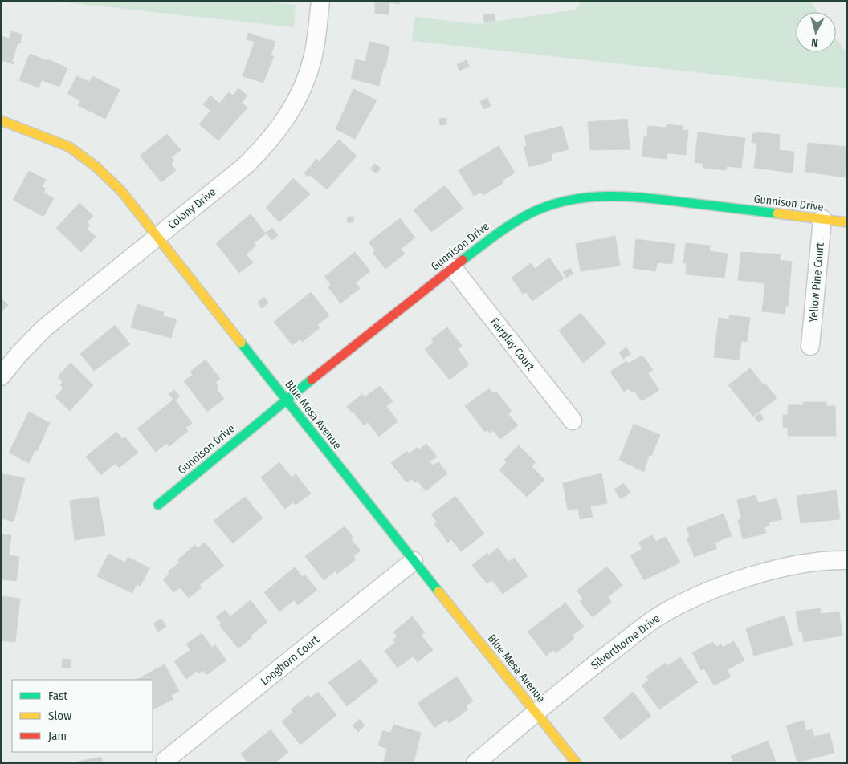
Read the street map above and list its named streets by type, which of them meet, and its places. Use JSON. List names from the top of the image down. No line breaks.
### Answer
{"streets":{"street":["Gunnison Drive","Colony Drive","Yellow Pine Court","Fairplay Court","Blue Mesa Avenue","Silverthorne Drive","Longhorn Court"]},"crossings":[["Gunnison Drive","Yellow Pine Court"],["Gunnison Drive","Fairplay Court"],["Gunnison Drive","Blue Mesa Avenue"],["Colony Drive","Blue Mesa Avenue"],["Blue Mesa Avenue","Silverthorne Drive"],["Blue Mesa Avenue","Longhorn Court"]],"legend":["Fast","Slow","Jam"],"north":"bottom"}
